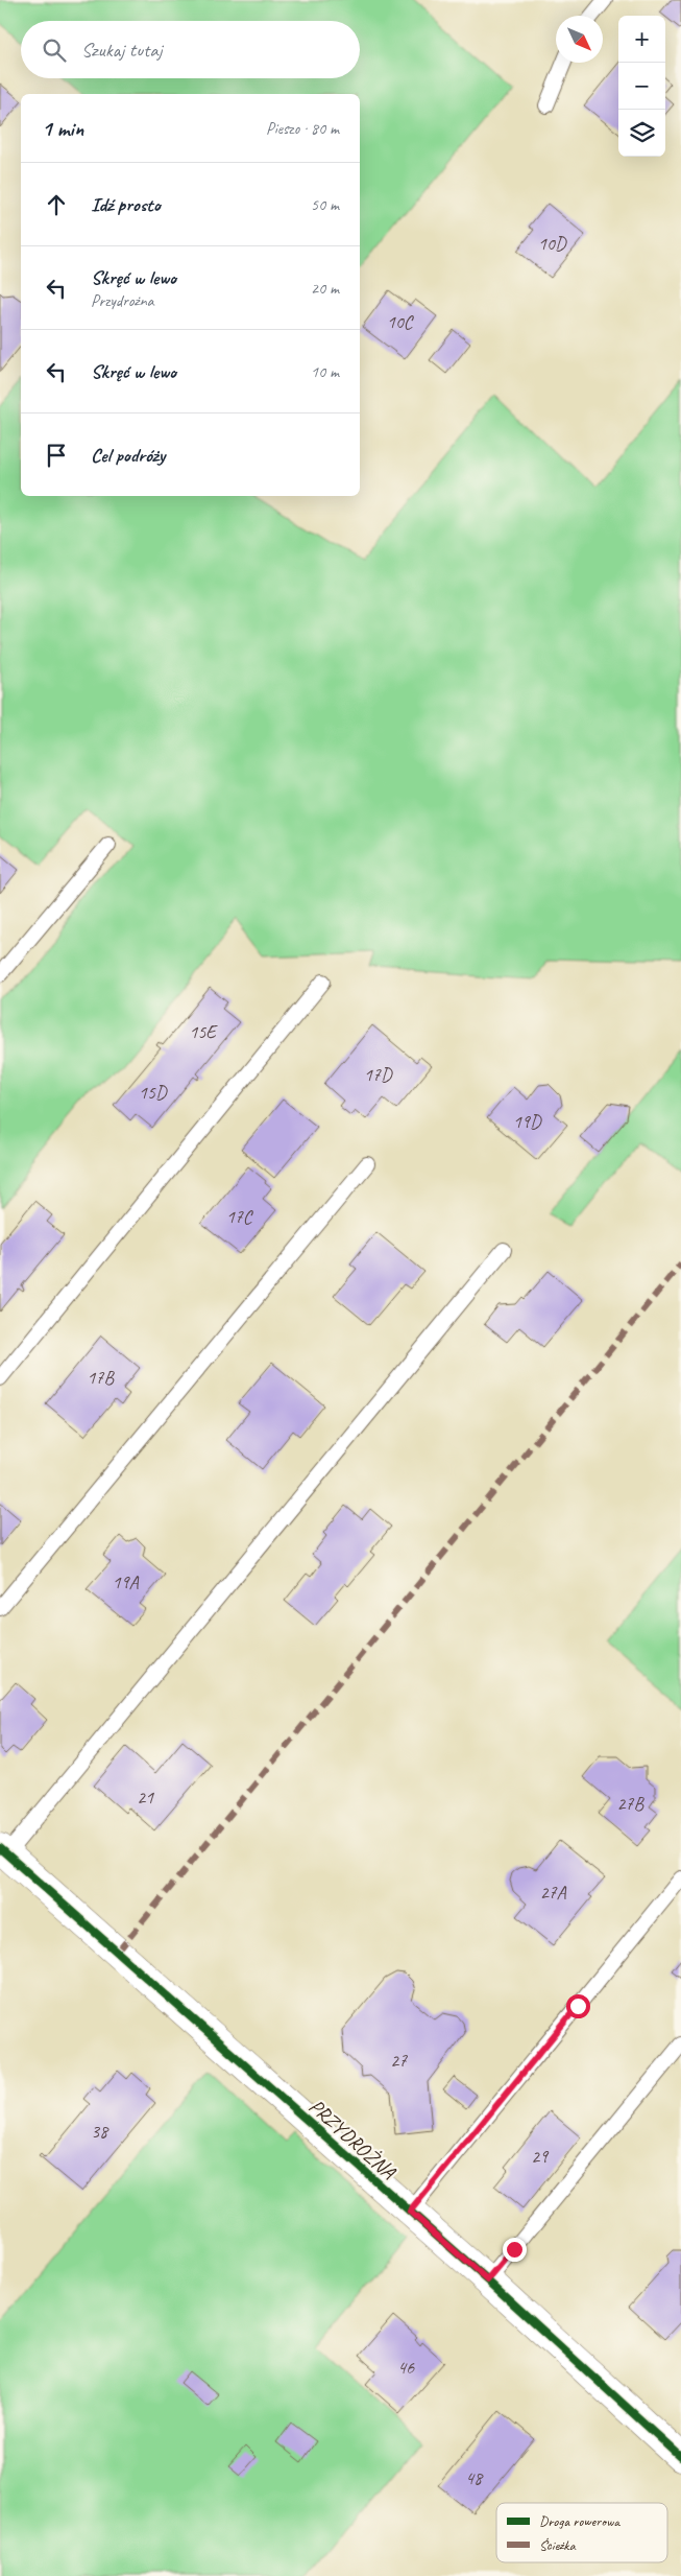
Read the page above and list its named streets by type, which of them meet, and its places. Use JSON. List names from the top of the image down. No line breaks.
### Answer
{"streets":{"street":["PRZYDROŻNA"]},"house_numbers":["10D","10C","15E","17D","15D","19D","17C","17B","19A","21","27B","27A","27","38","29","46","48"],"legend":["Droga rowerowa","Ścieżka"],"north":"bottom right","page":{"map_buttons":["+","−"],"search":"Szukaj tutaj","heading":["1 min","Pieszo · 80 m"],"list":[["Idź prosto","50 m"],["Skręć w lewo","Przydrożna","20 m"],["Skręć w lewo","10 m"],"Cel podróży"]}}
